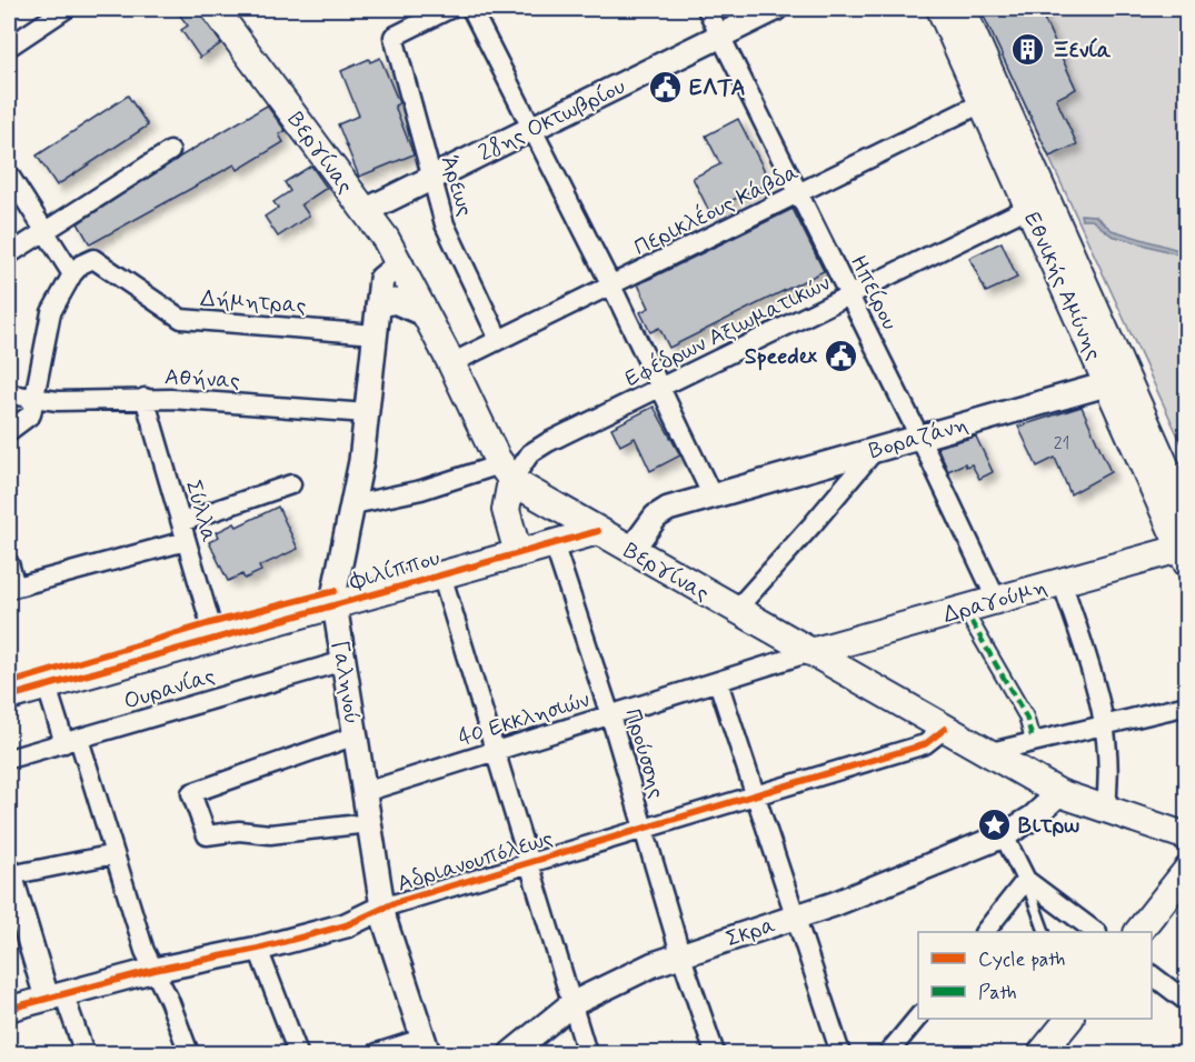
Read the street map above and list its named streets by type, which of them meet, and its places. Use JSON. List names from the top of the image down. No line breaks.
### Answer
{"streets":{"main road":["Βεργίνας","Εθνικής Αμύνης","Φιλίππου","Δραγούμη"],"street":["28ης Οκτωβρίου","Άρεως","Περικλέους Κάβδα","Ηπείρου","Δήμητρας","Εφέδρων Αξιωματικών","Αθήνας","Βοραζάνη","Σύλλα","Γαληνού","Ουρανίας","40 Εκκλησιών","Προύσσης","Αδριανουπόλεως","Σκρα"]},"crossings":[["28ης Οκτωβρίου","Βεργίνας"],["28ης Οκτωβρίου","Άρεως"],["28ης Οκτωβρίου","Ηπείρου"],["Βεργίνας","Περικλέους Κάβδα"],["Βεργίνας","Εφέδρων Αξιωματικών"],["Βεργίνας","Βοραζάνη"],["Βεργίνας","Φιλίππου"],["Βεργίνας","Δραγούμη"],["Βεργίνας","Γαληνού"],["Βεργίνας","40 Εκκλησιών"],["Βεργίνας","Αδριανουπόλεως"],["Βεργίνας","Σκρα"],["Άρεως","Περικλέους Κάβδα"],["Περικλέους Κάβδα","Εθνικής Αμύνης"],["Περικλέους Κάβδα","Ηπείρου"],["Εθνικής Αμύνης","Εφέδρων Αξιωματικών"],["Εθνικής Αμύνης","Βοραζάνη"],["Εθνικής Αμύνης","Δραγούμη"],["Ηπείρου","Εφέδρων Αξιωματικών"],["Ηπείρου","Βοραζάνη"],["Ηπείρου","Δραγούμη"],["Δήμητρας","Γαληνού"],["Αθήνας","Σύλλα"],["Αθήνας","Γαληνού"],["Σύλλα","Φιλίππου"],["Φιλίππου","Γαληνού"],["Φιλίππου","Προύσσης"],["Δραγούμη","40 Εκκλησιών"],["Γαληνού","Ουρανίας"],["Γαληνού","40 Εκκλησιών"],["Γαληνού","Αδριανουπόλεως"],["40 Εκκλησιών","Προύσσης"],["Προύσσης","Αδριανουπόλεως"],["Προύσσης","Σκρα"]],"places":{"building":["Ξενία"],"public building":["ΕΛΤΑ","Speedex"],"place":["Βιτρω"]},"house_numbers":["21"],"legend":["Cycle path","Path"]}
